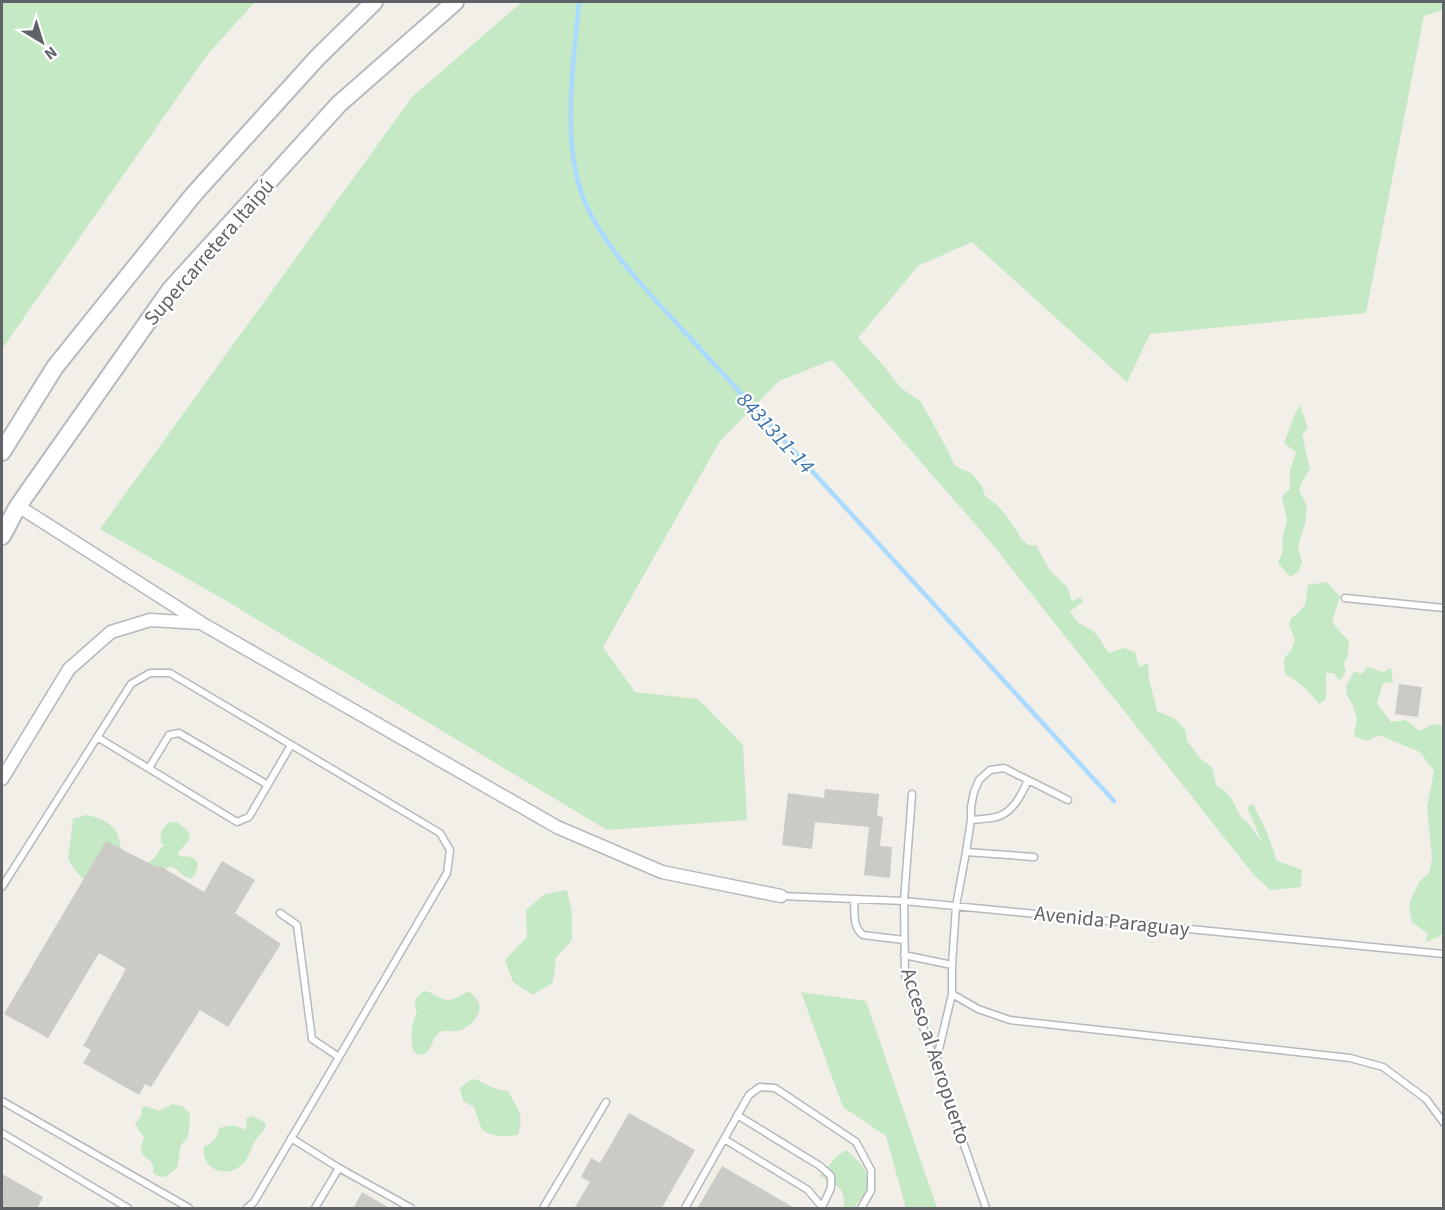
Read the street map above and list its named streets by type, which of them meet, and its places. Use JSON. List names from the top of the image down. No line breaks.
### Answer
{"streets":{"street":["Supercarretera Itaipú"],"lane":["Avenida Paraguay","Acceso al Aeropuerto"]},"crossings":[["Avenida Paraguay","Acceso al Aeropuerto"]],"water":["8431311-14"],"north":"bottom right"}
